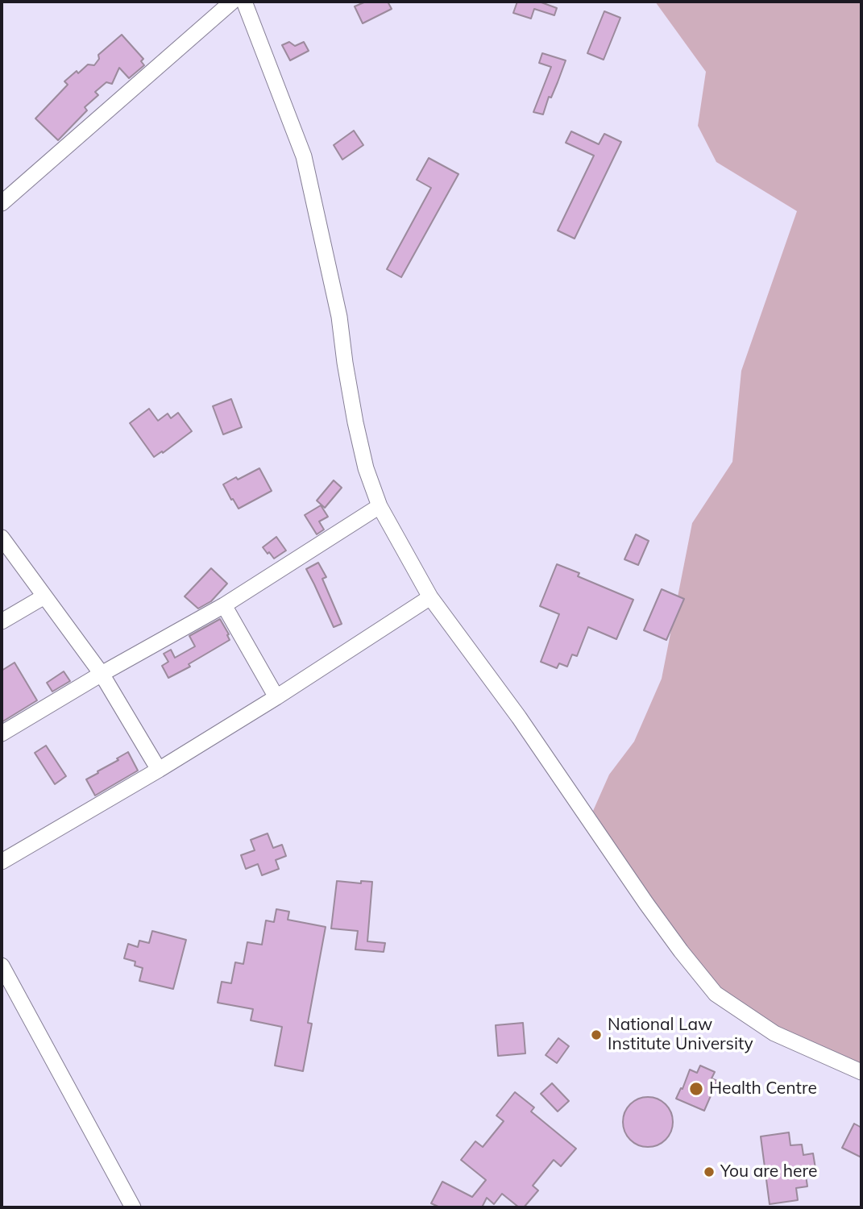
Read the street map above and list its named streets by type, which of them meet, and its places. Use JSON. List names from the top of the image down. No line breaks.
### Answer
{"places":["National Law Institute University","Health Centre","You are here"]}
